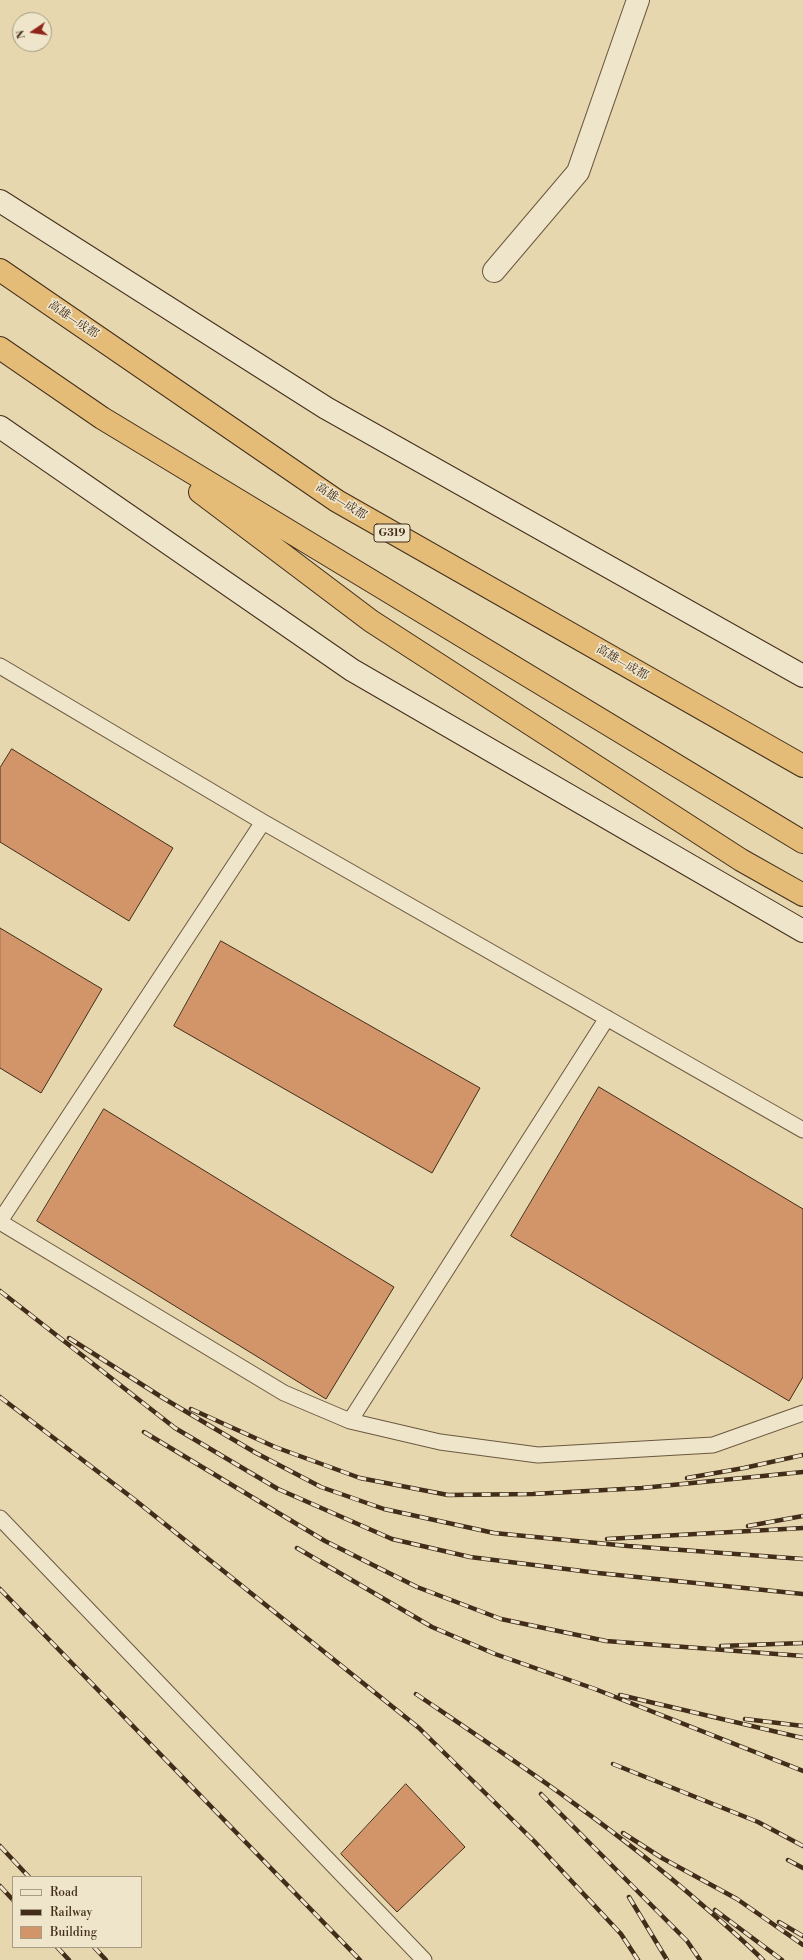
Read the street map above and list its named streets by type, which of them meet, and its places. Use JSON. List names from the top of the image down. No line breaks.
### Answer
{"streets":{"highway":["高雄—成都","G319"]},"legend":["Road","Railway","Building"],"north":"left"}
